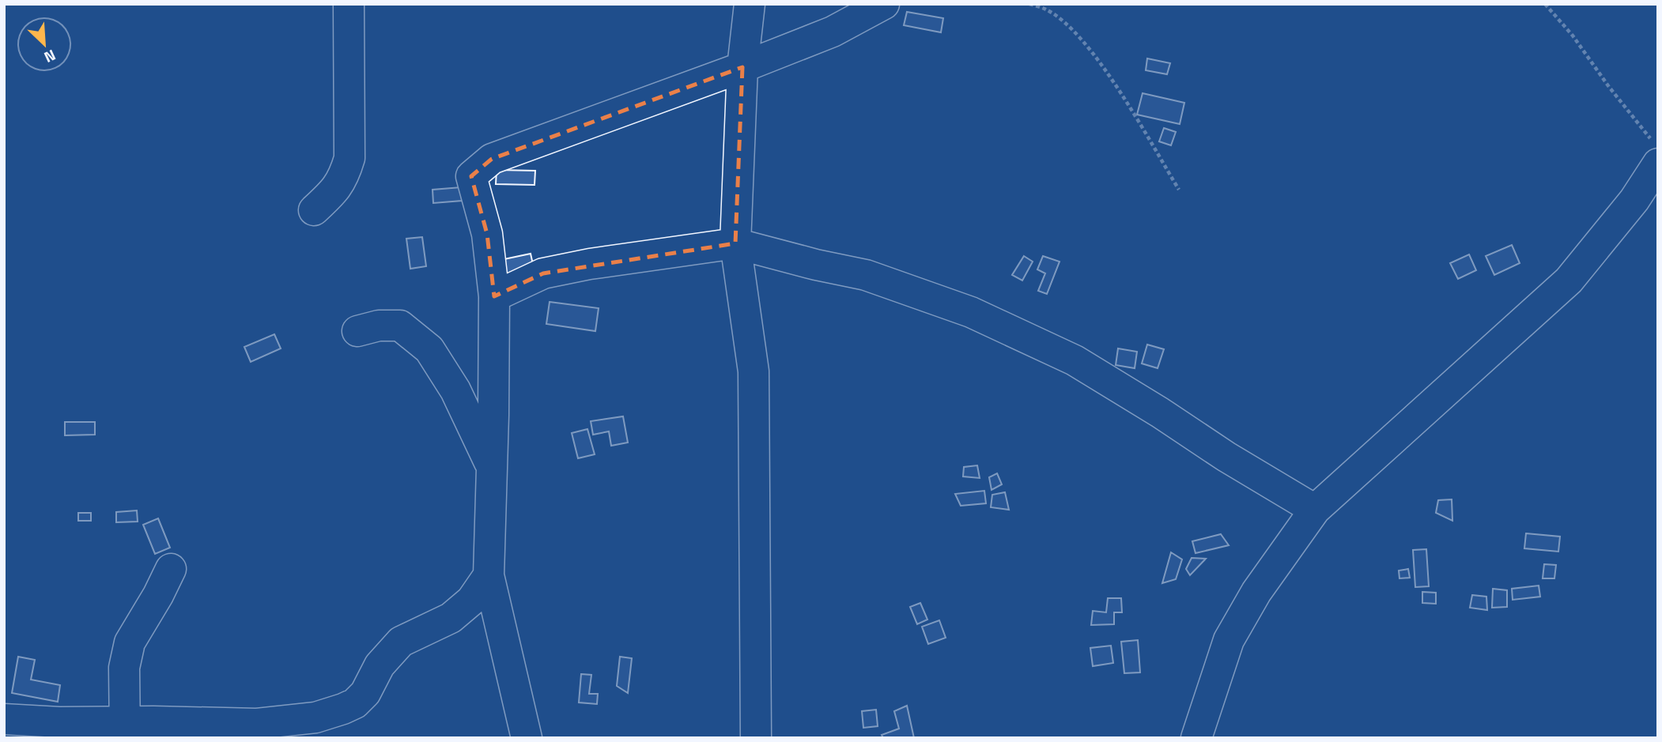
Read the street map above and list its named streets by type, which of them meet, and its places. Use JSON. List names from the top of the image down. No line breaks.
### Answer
{"north":"bottom right"}
